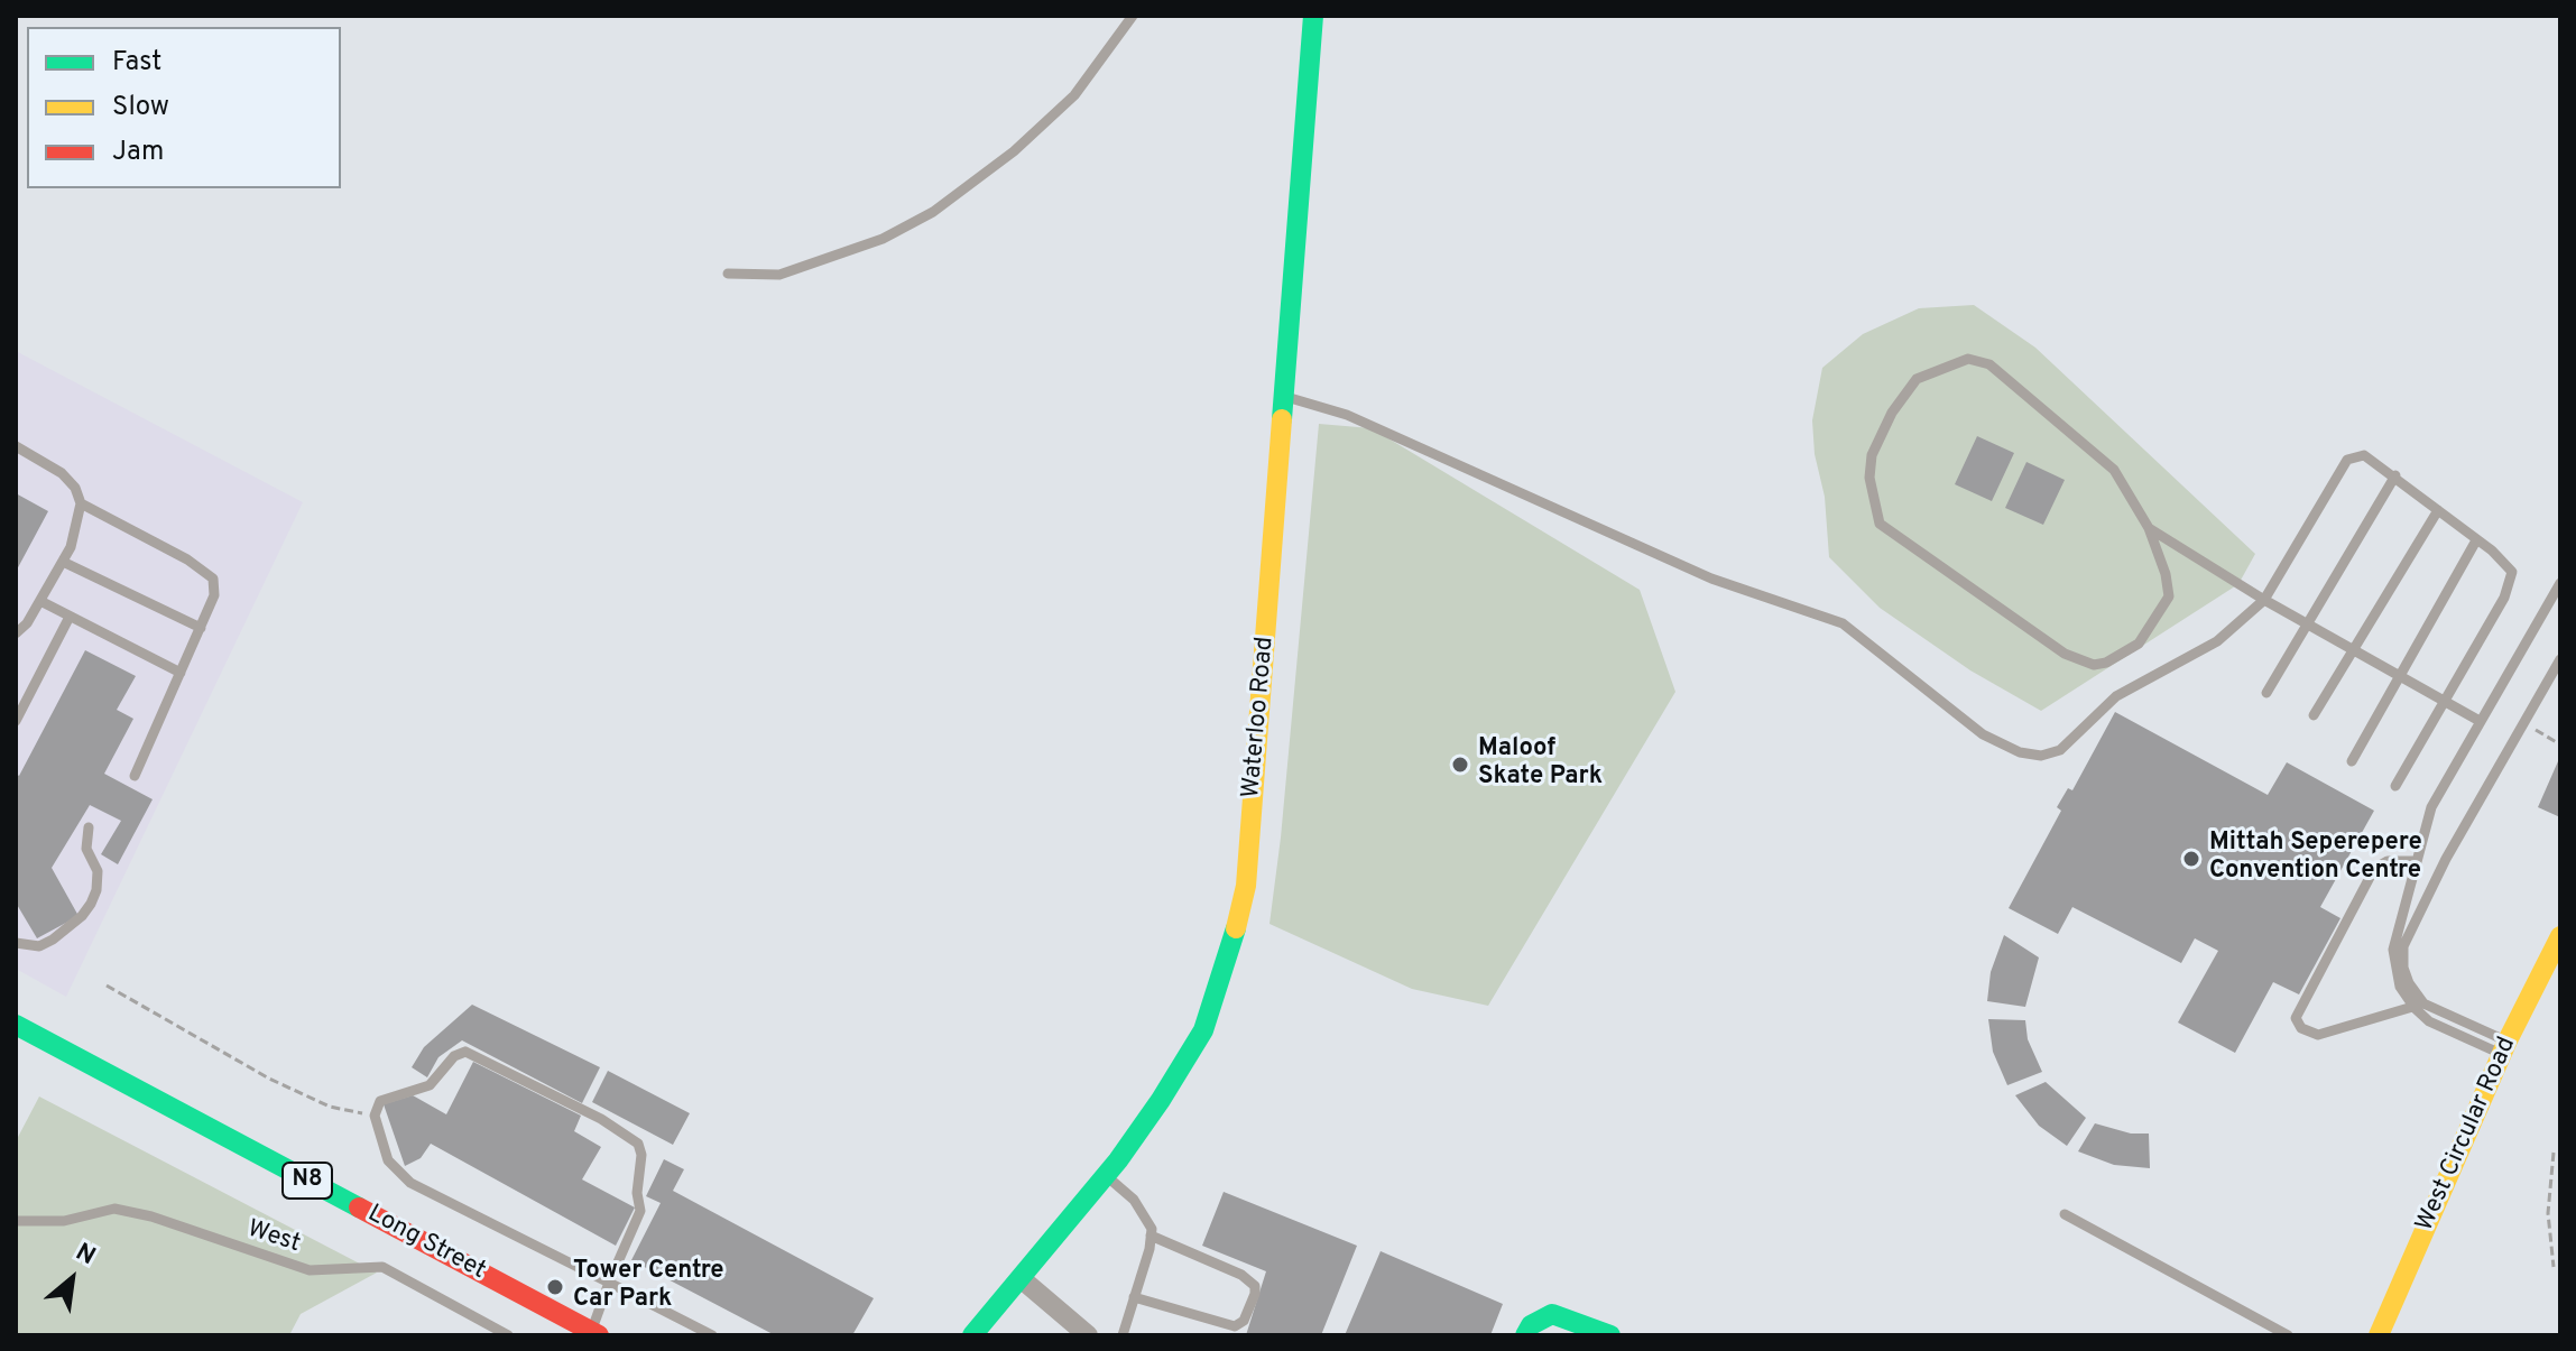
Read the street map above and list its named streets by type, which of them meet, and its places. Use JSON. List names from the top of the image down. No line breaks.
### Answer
{"streets":{"main road":["Waterloo Road","West Circular Road","N8","Long Street"],"lane":["West"]},"places":["Maloof Skate Park","Mittah Seperepere Convention Centre","Tower Centre Car Park"],"legend":["Fast","Slow","Jam"],"north":"top right"}
